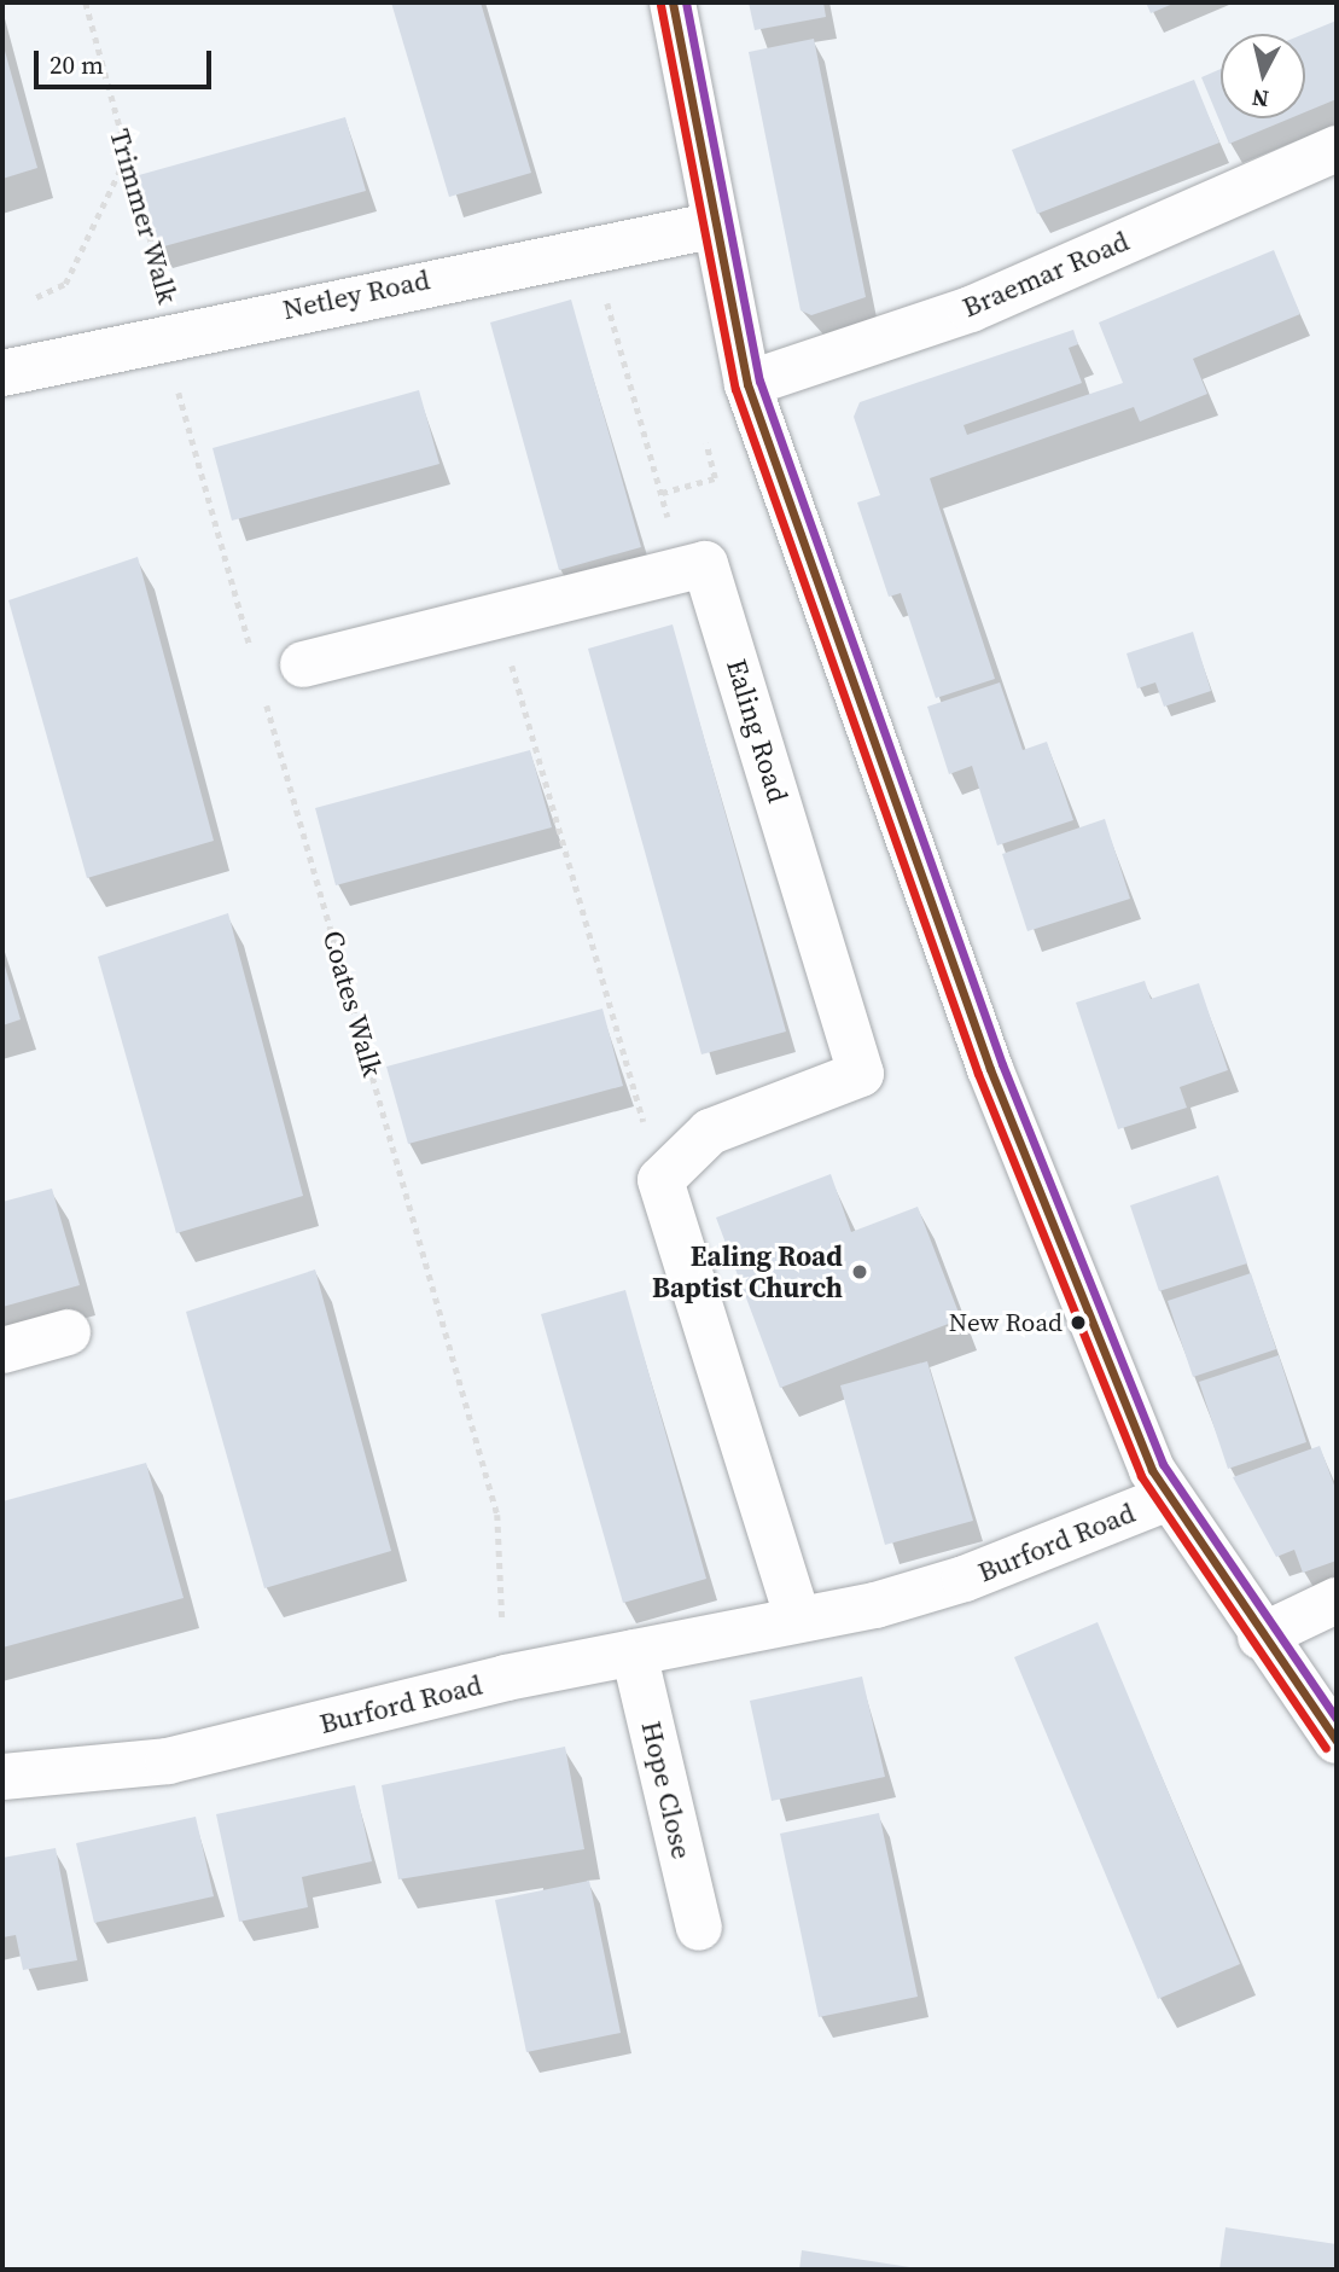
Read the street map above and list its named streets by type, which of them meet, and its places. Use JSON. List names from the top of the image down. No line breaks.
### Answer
{"streets":{"street":["Braemar Road","Netley Road","Ealing Road","Burford Road","Hope Close"],"path":["Trimmer Walk","Coates Walk"]},"crossings":[["Trimmer Walk","Netley Road"],["Coates Walk","Burford Road"],["Burford Road","Hope Close"]],"places":["Ealing Road Baptist Church","New Road"],"scale_bar":"20 m","north":"bottom"}
